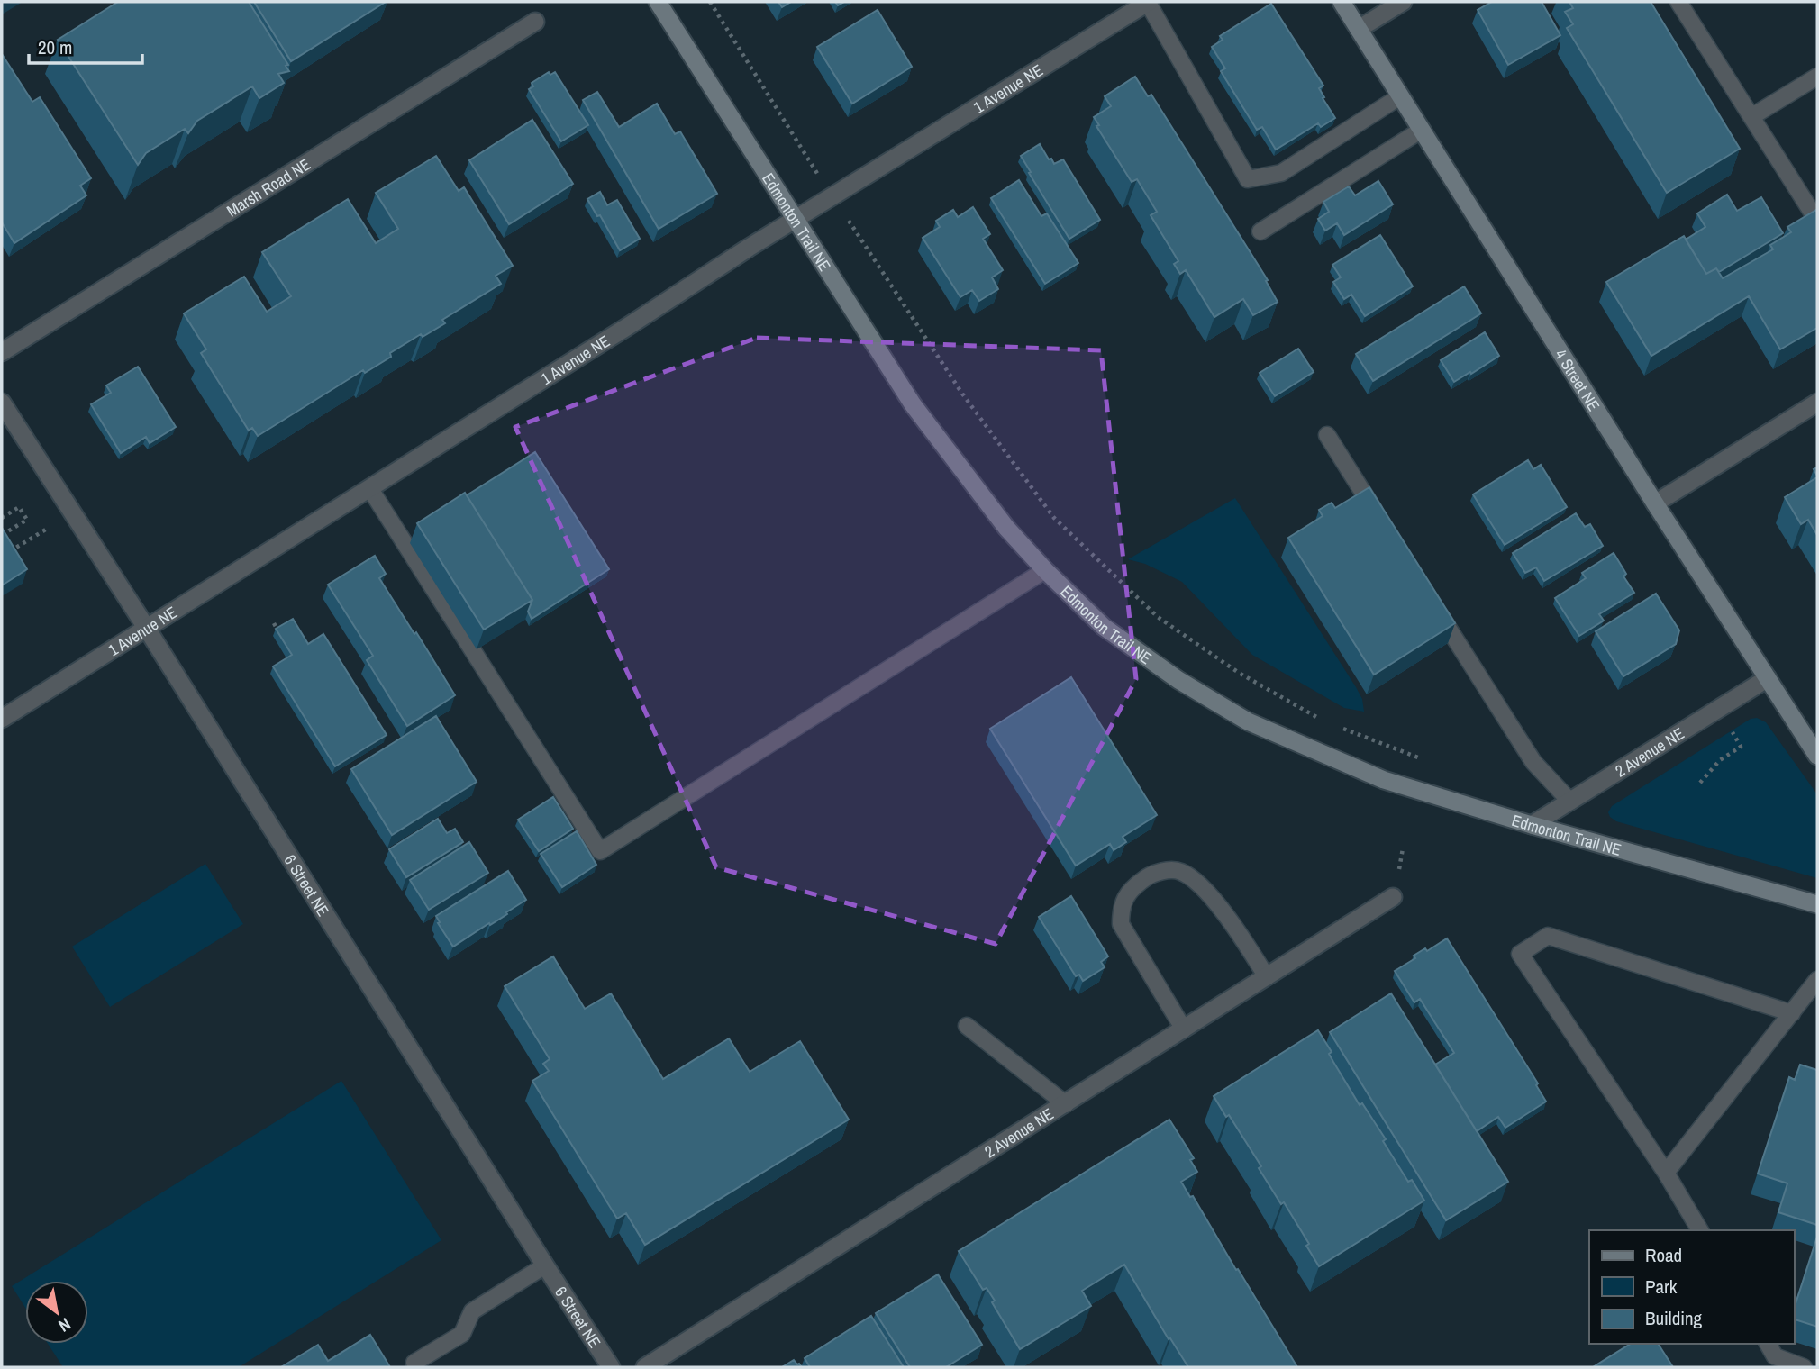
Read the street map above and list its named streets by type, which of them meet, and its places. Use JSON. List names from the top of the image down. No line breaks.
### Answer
{"streets":{"main road":["Edmonton Trail NE","4 Street NE"],"street":["1 Avenue NE","Marsh Road NE","2 Avenue NE","6 Street NE"]},"crossings":[["1 Avenue NE","Edmonton Trail NE"],["1 Avenue NE","6 Street NE"],["Edmonton Trail NE","2 Avenue NE"],["4 Street NE","2 Avenue NE"]],"legend":["Road","Park","Building"],"scale_bar":"20 m","north":"bottom right"}
